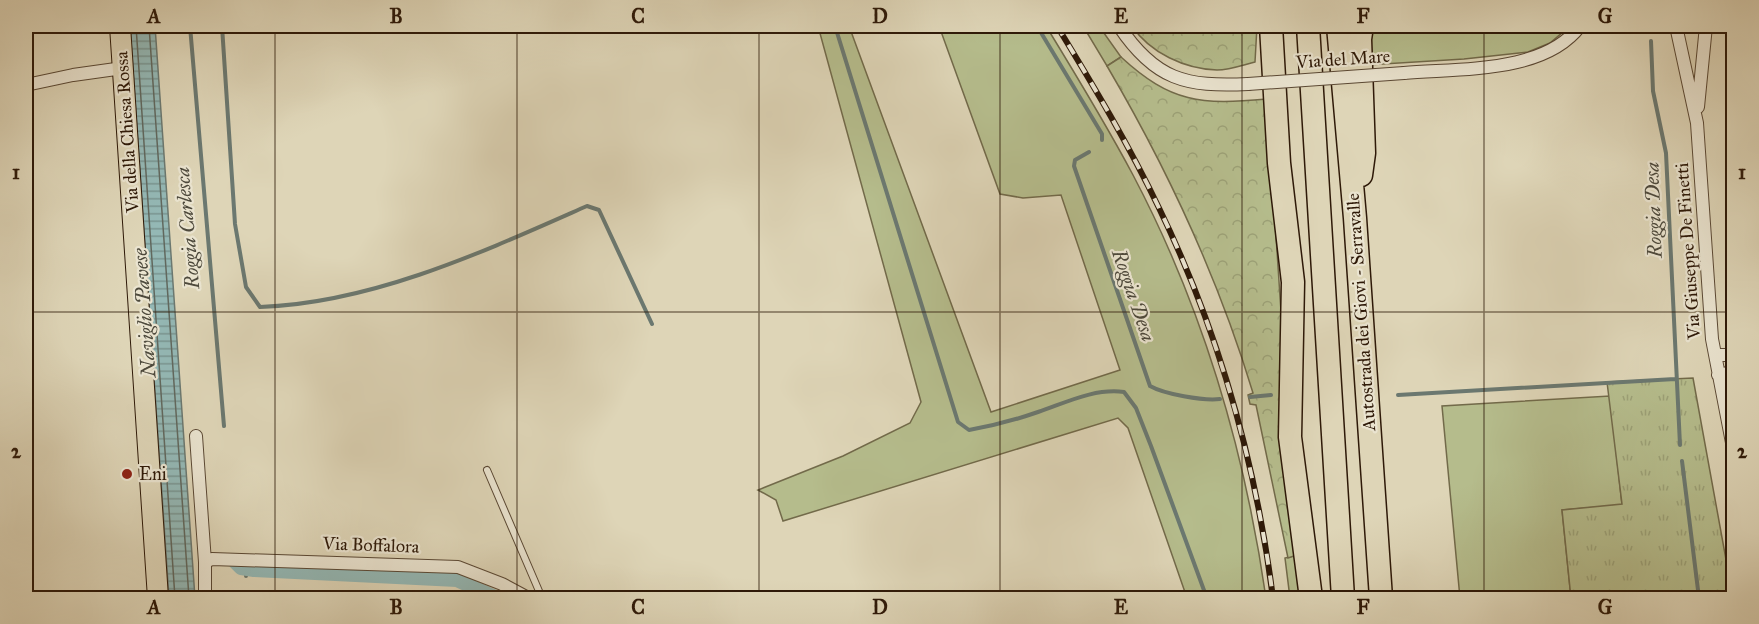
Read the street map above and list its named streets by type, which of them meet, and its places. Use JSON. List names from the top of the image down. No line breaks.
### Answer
{"streets":{"highway":["Autostrada dei Giovi - Serravalle"],"main road":["Via della Chiesa Rossa"],"street":["Via del Mare","Via Giuseppe De Finetti","Via Boffalora"]},"water":["Roggia Desa","Roggia Carlesca","Naviglio Pavese"],"places":["Eni"],"grid":{"columns":["A","B","C","D","E","F","G"],"rows":["1","2"]}}
